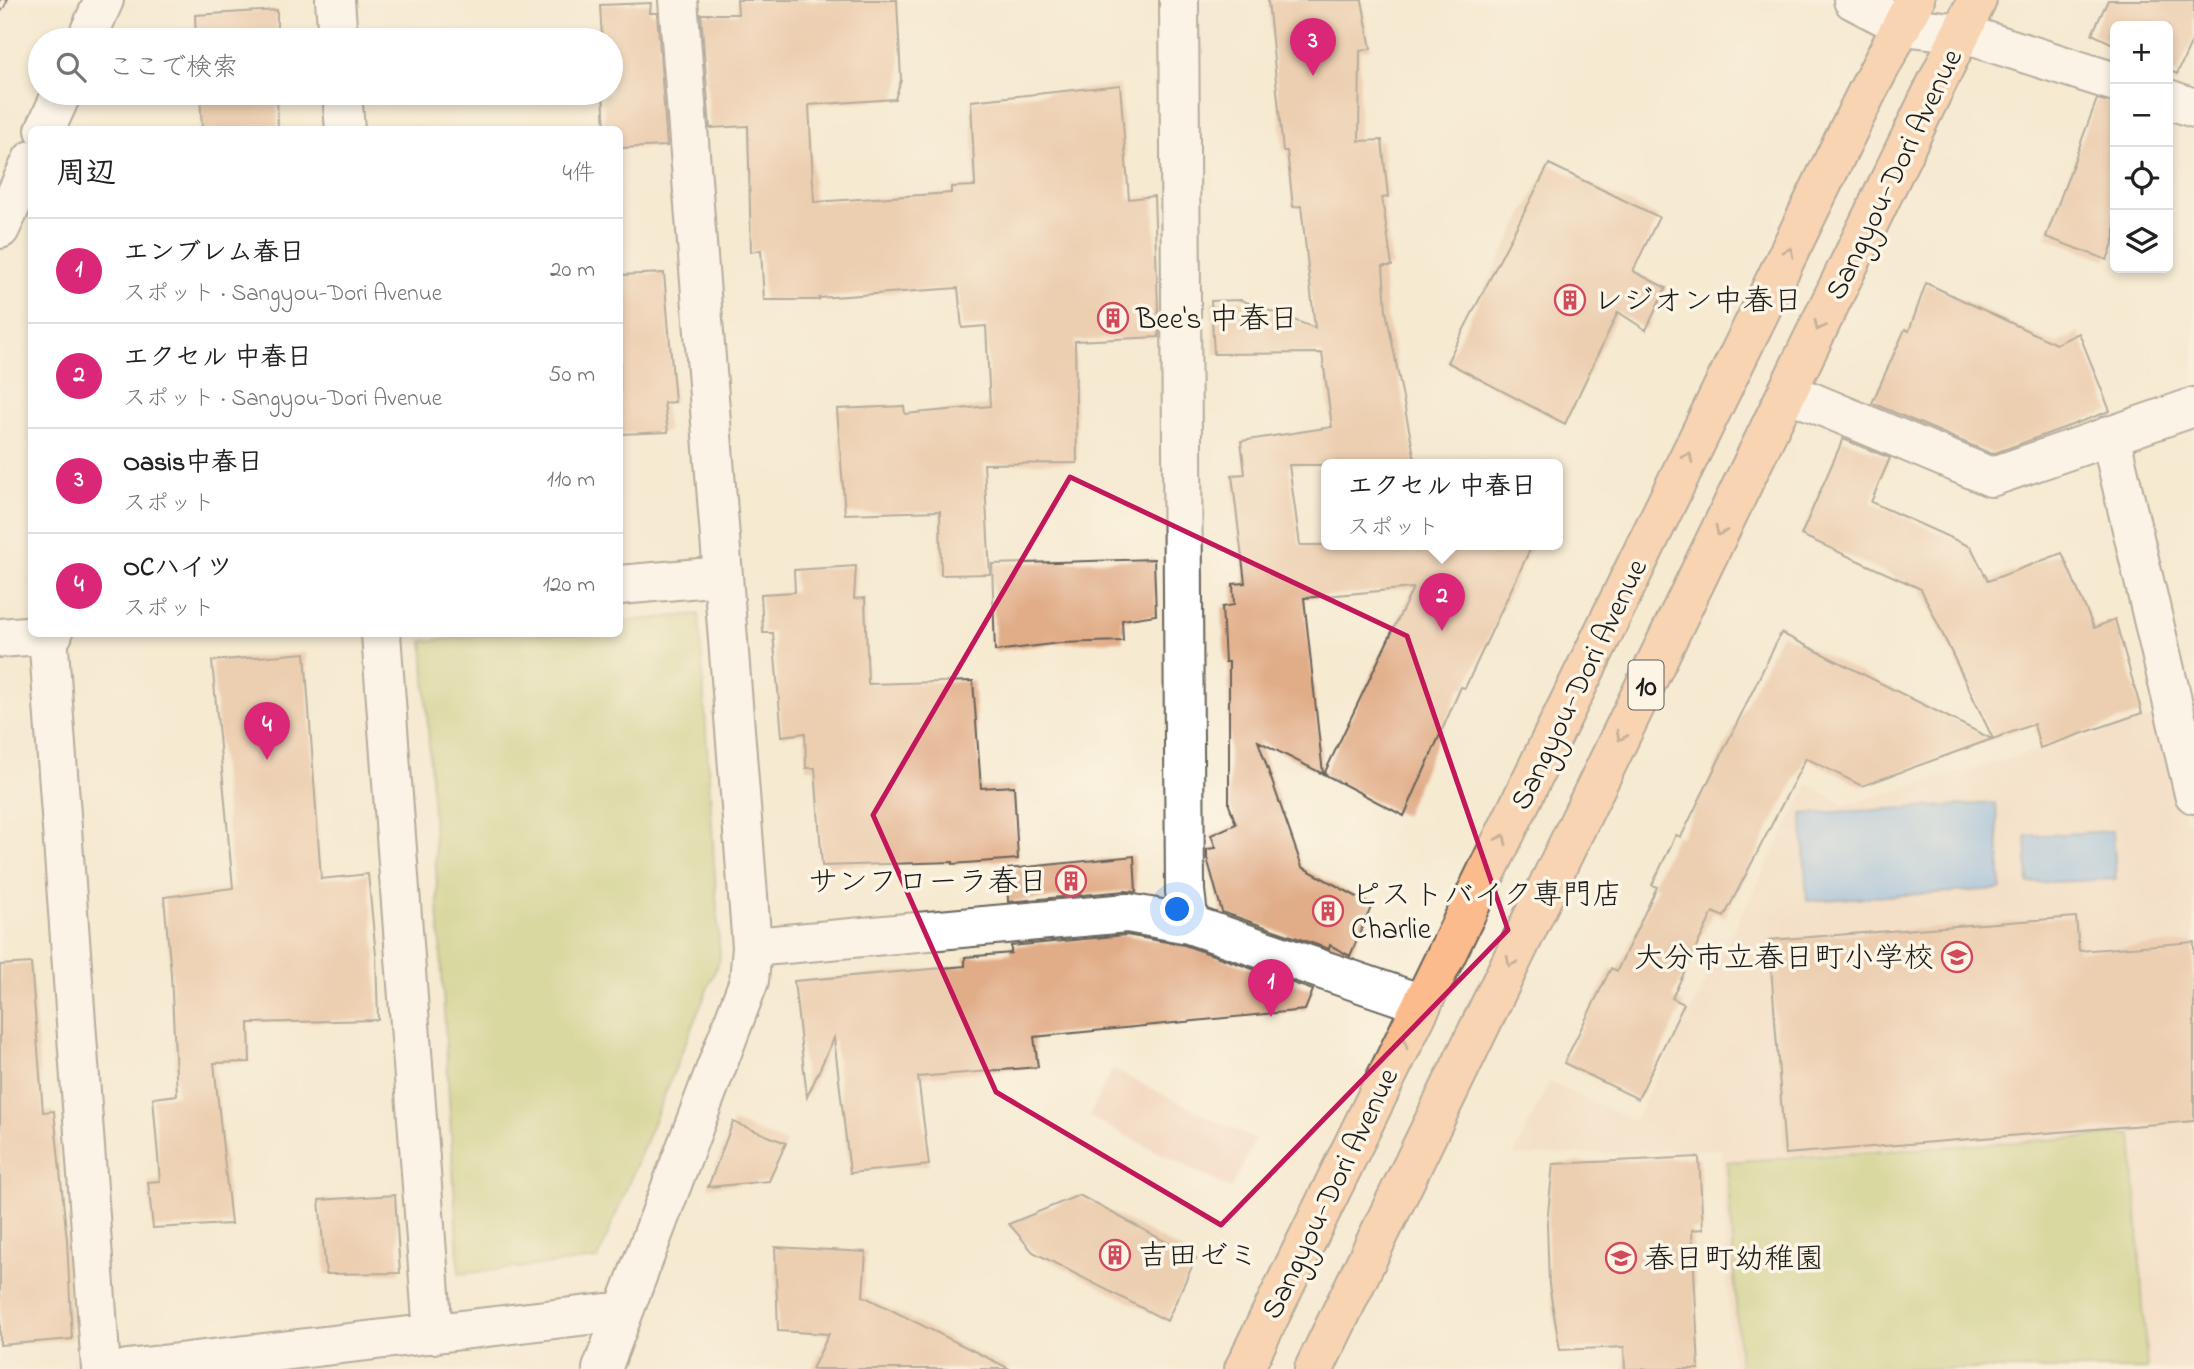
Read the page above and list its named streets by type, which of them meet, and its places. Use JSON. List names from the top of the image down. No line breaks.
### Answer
{"streets":{"highway":["Sangyou-Dori Avenue","10"]},"places":{"building":["レジオン中春日","Bee's 中春日","サンフローラ春日","ピストバイク専門店 Charlie","吉田ゼミ"],"school or university":["大分市立春日町小学校","春日町幼稚園"]},"page":{"pins":["3","2","4","1"],"map_buttons":["+","−"],"search":"ここで検索","heading":["周辺","4件"],"list":[{"mark":"1","name":"エンブレム春日","note":"スポット · Sangyou-Dori Avenue","value":"20 m"},{"mark":"2","name":"エクセル 中春日","note":"スポット · Sangyou-Dori Avenue","value":"50 m"},{"mark":"3","name":"Oasis中春日","note":"スポット","value":"110 m"},{"mark":"4","name":"OCハイツ","note":"スポット","value":"120 m"}],"popup":["エクセル 中春日","スポット"]}}
